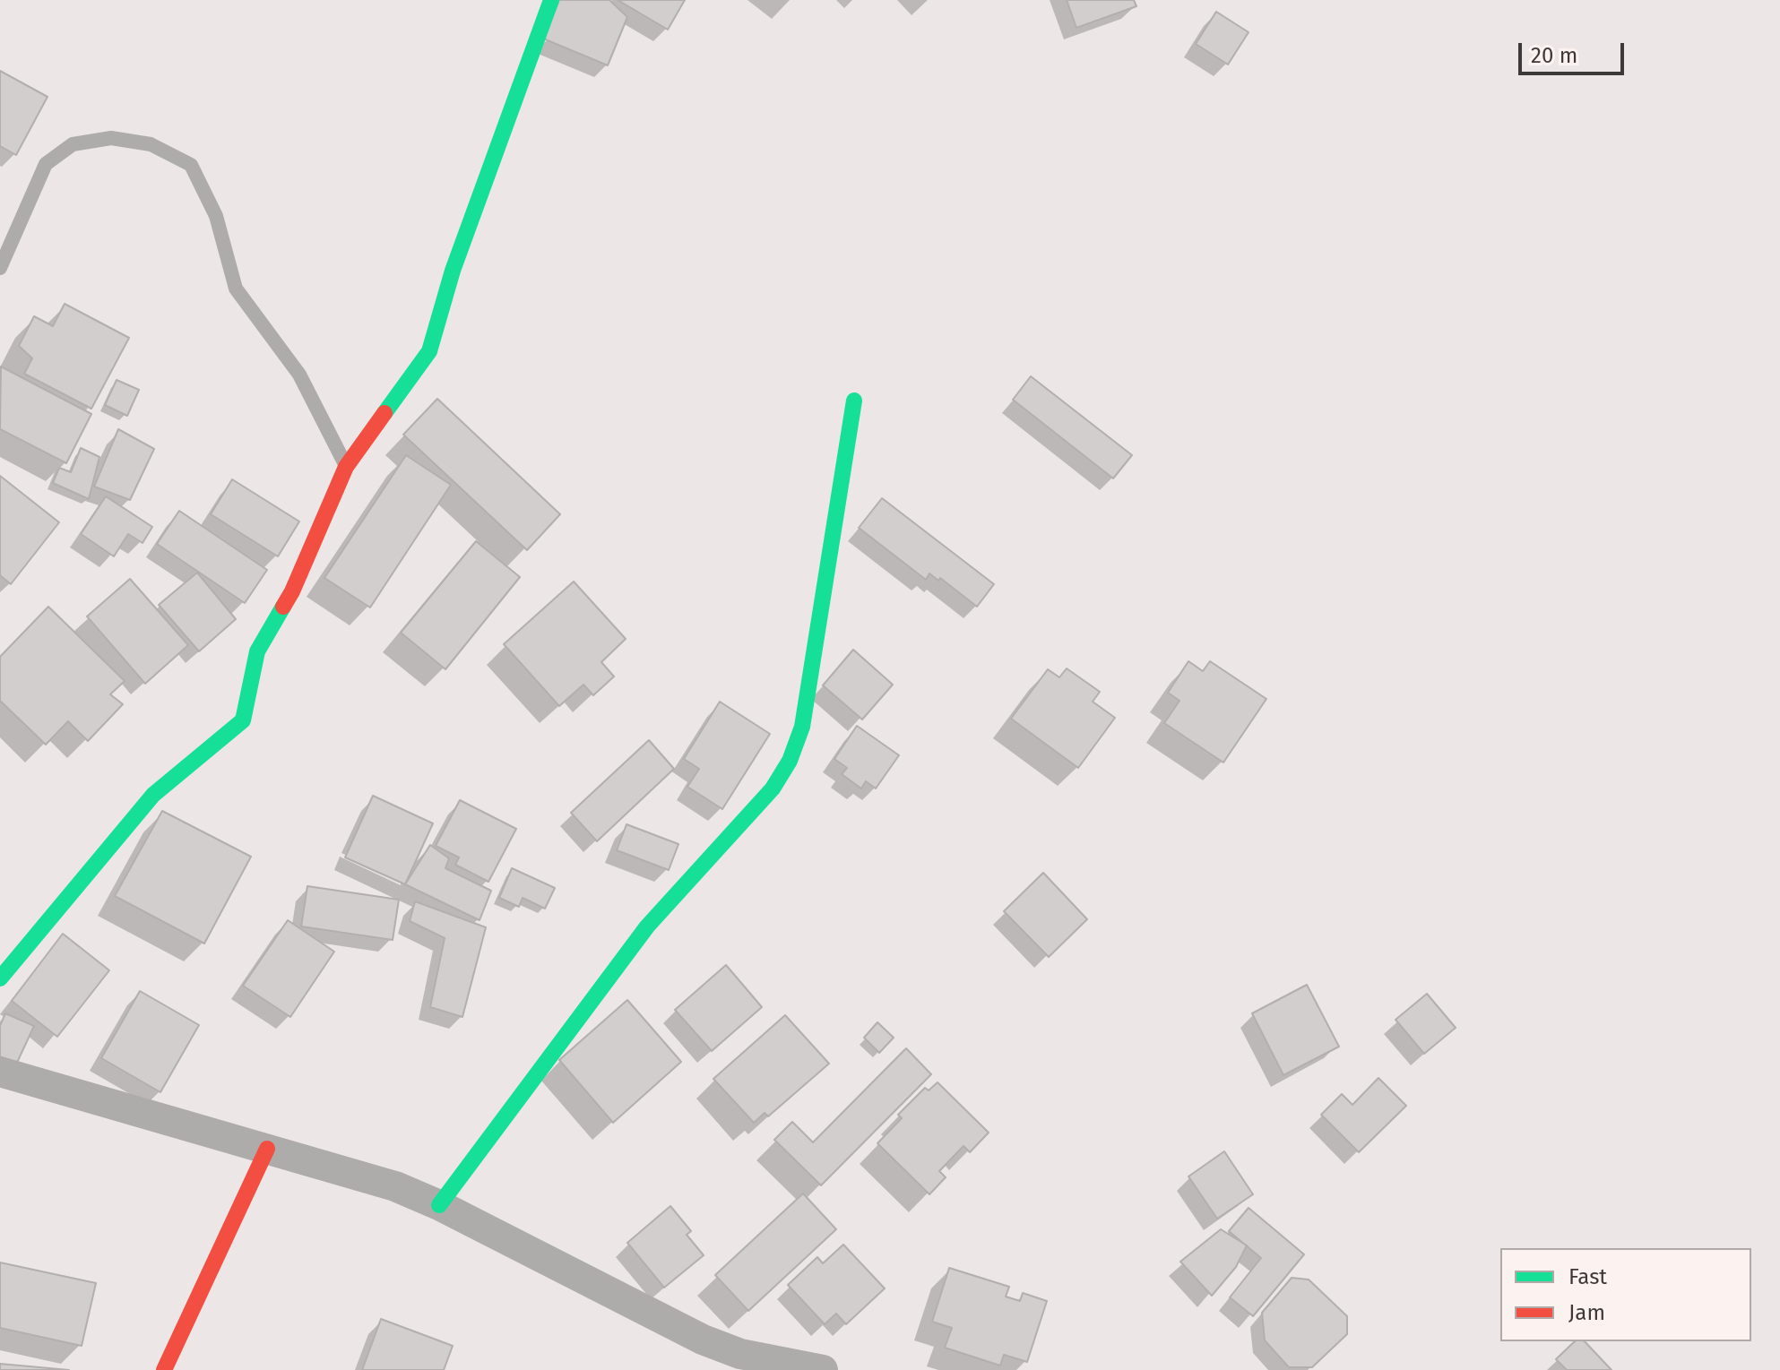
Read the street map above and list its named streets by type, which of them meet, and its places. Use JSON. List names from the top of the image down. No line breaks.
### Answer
{"legend":["Fast","Jam"],"scale_bar":"20 m"}
